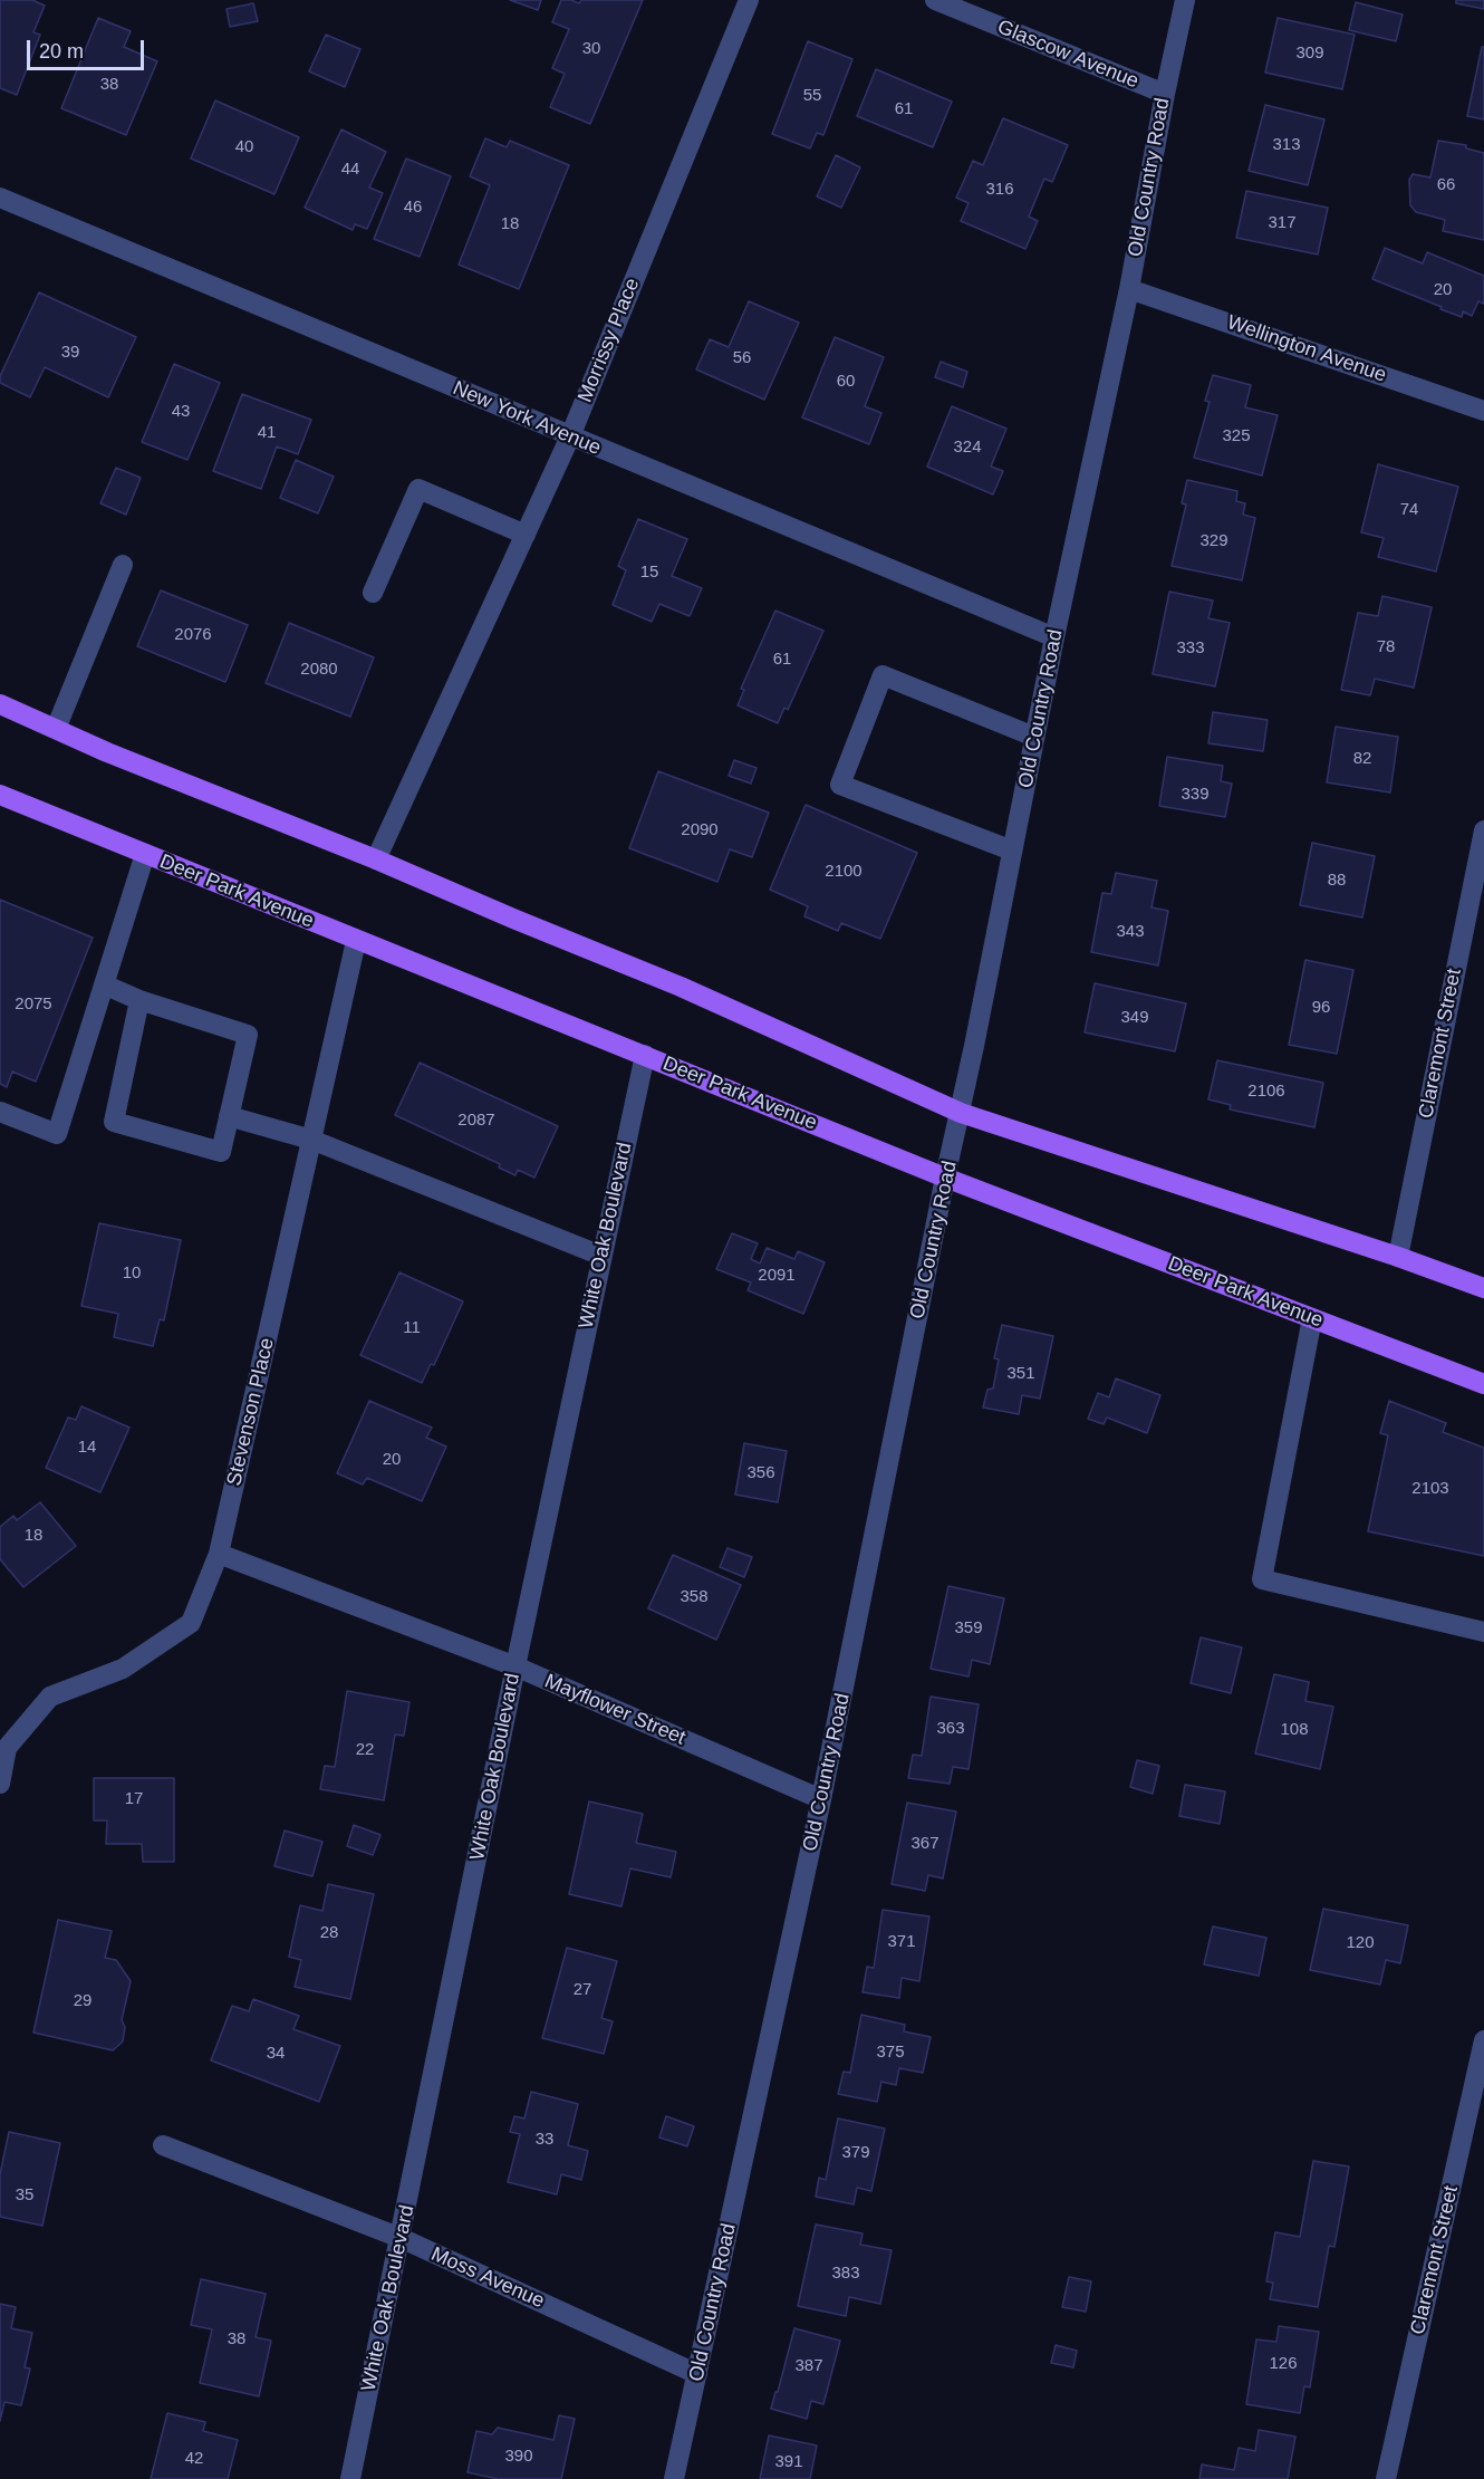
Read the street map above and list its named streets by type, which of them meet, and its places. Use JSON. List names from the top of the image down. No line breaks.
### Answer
{"streets":{"main road":["Deer Park Avenue"],"street":["Glascow Avenue","Old Country Road","Morrissy Place","Wellington Avenue","New York Avenue","Claremont Street","White Oak Boulevard","Stevenson Place","Mayflower Street","Moss Avenue"]},"crossings":[["Glascow Avenue","Old Country Road"],["Old Country Road","Wellington Avenue"],["Old Country Road","New York Avenue"],["Old Country Road","Deer Park Avenue"],["Old Country Road","Mayflower Street"],["Old Country Road","Moss Avenue"],["Morrissy Place","New York Avenue"],["Deer Park Avenue","White Oak Boulevard"],["Deer Park Avenue","Stevenson Place"],["White Oak Boulevard","Mayflower Street"],["White Oak Boulevard","Moss Avenue"],["Stevenson Place","Mayflower Street"]],"house_numbers":["30","309","38","55","61","313","40","44","66","316","46","317","18","20","39","56","60","43","41","325","324","74","329","15","2076","78","333","61","2080","82","339","2090","2100","88","343","2075","96","349","2106","2087","10","2091","11","351","14","20","356","2103","18","358","359","363","108","22","17","367","28","371","120","27","29","375","34","33","379","35","383","38","126","387","390","42","391"],"scale_bar":"20 m"}
